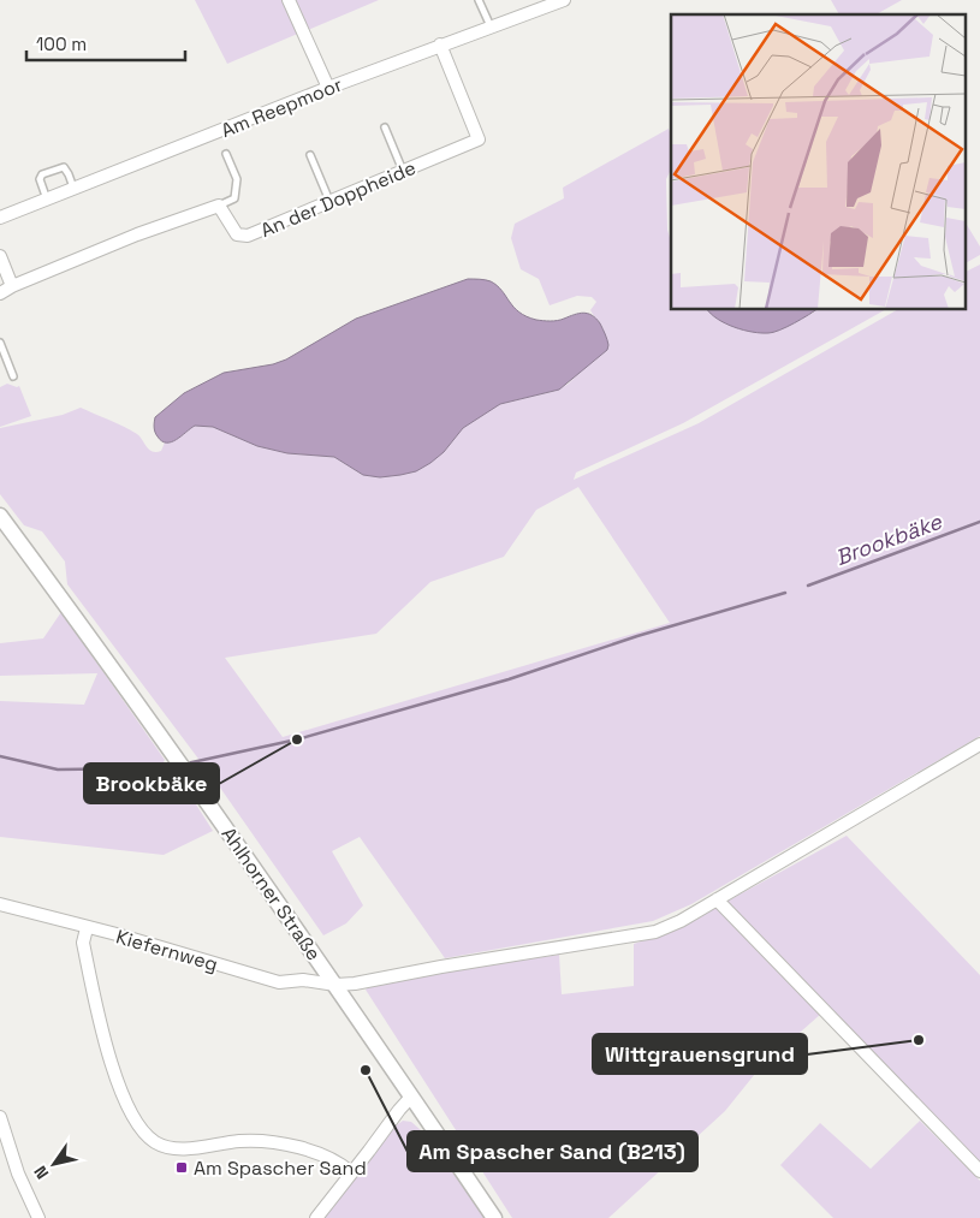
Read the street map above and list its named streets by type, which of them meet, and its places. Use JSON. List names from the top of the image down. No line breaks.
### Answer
{"streets":{"street":["Am Reepmoor","An der Doppheide","Ahlhorner Straße","Kiefernweg"]},"crossings":[["Am Reepmoor","An der Doppheide"],["Ahlhorner Straße","Kiefernweg"]],"water":["Brookbäke"],"places":{"other":["Brookbäke","Wittgrauensgrund","Am Spascher Sand (B213)"],"transit":["Am Spascher Sand"]},"scale_bar":"100 m","north":"bottom left"}
